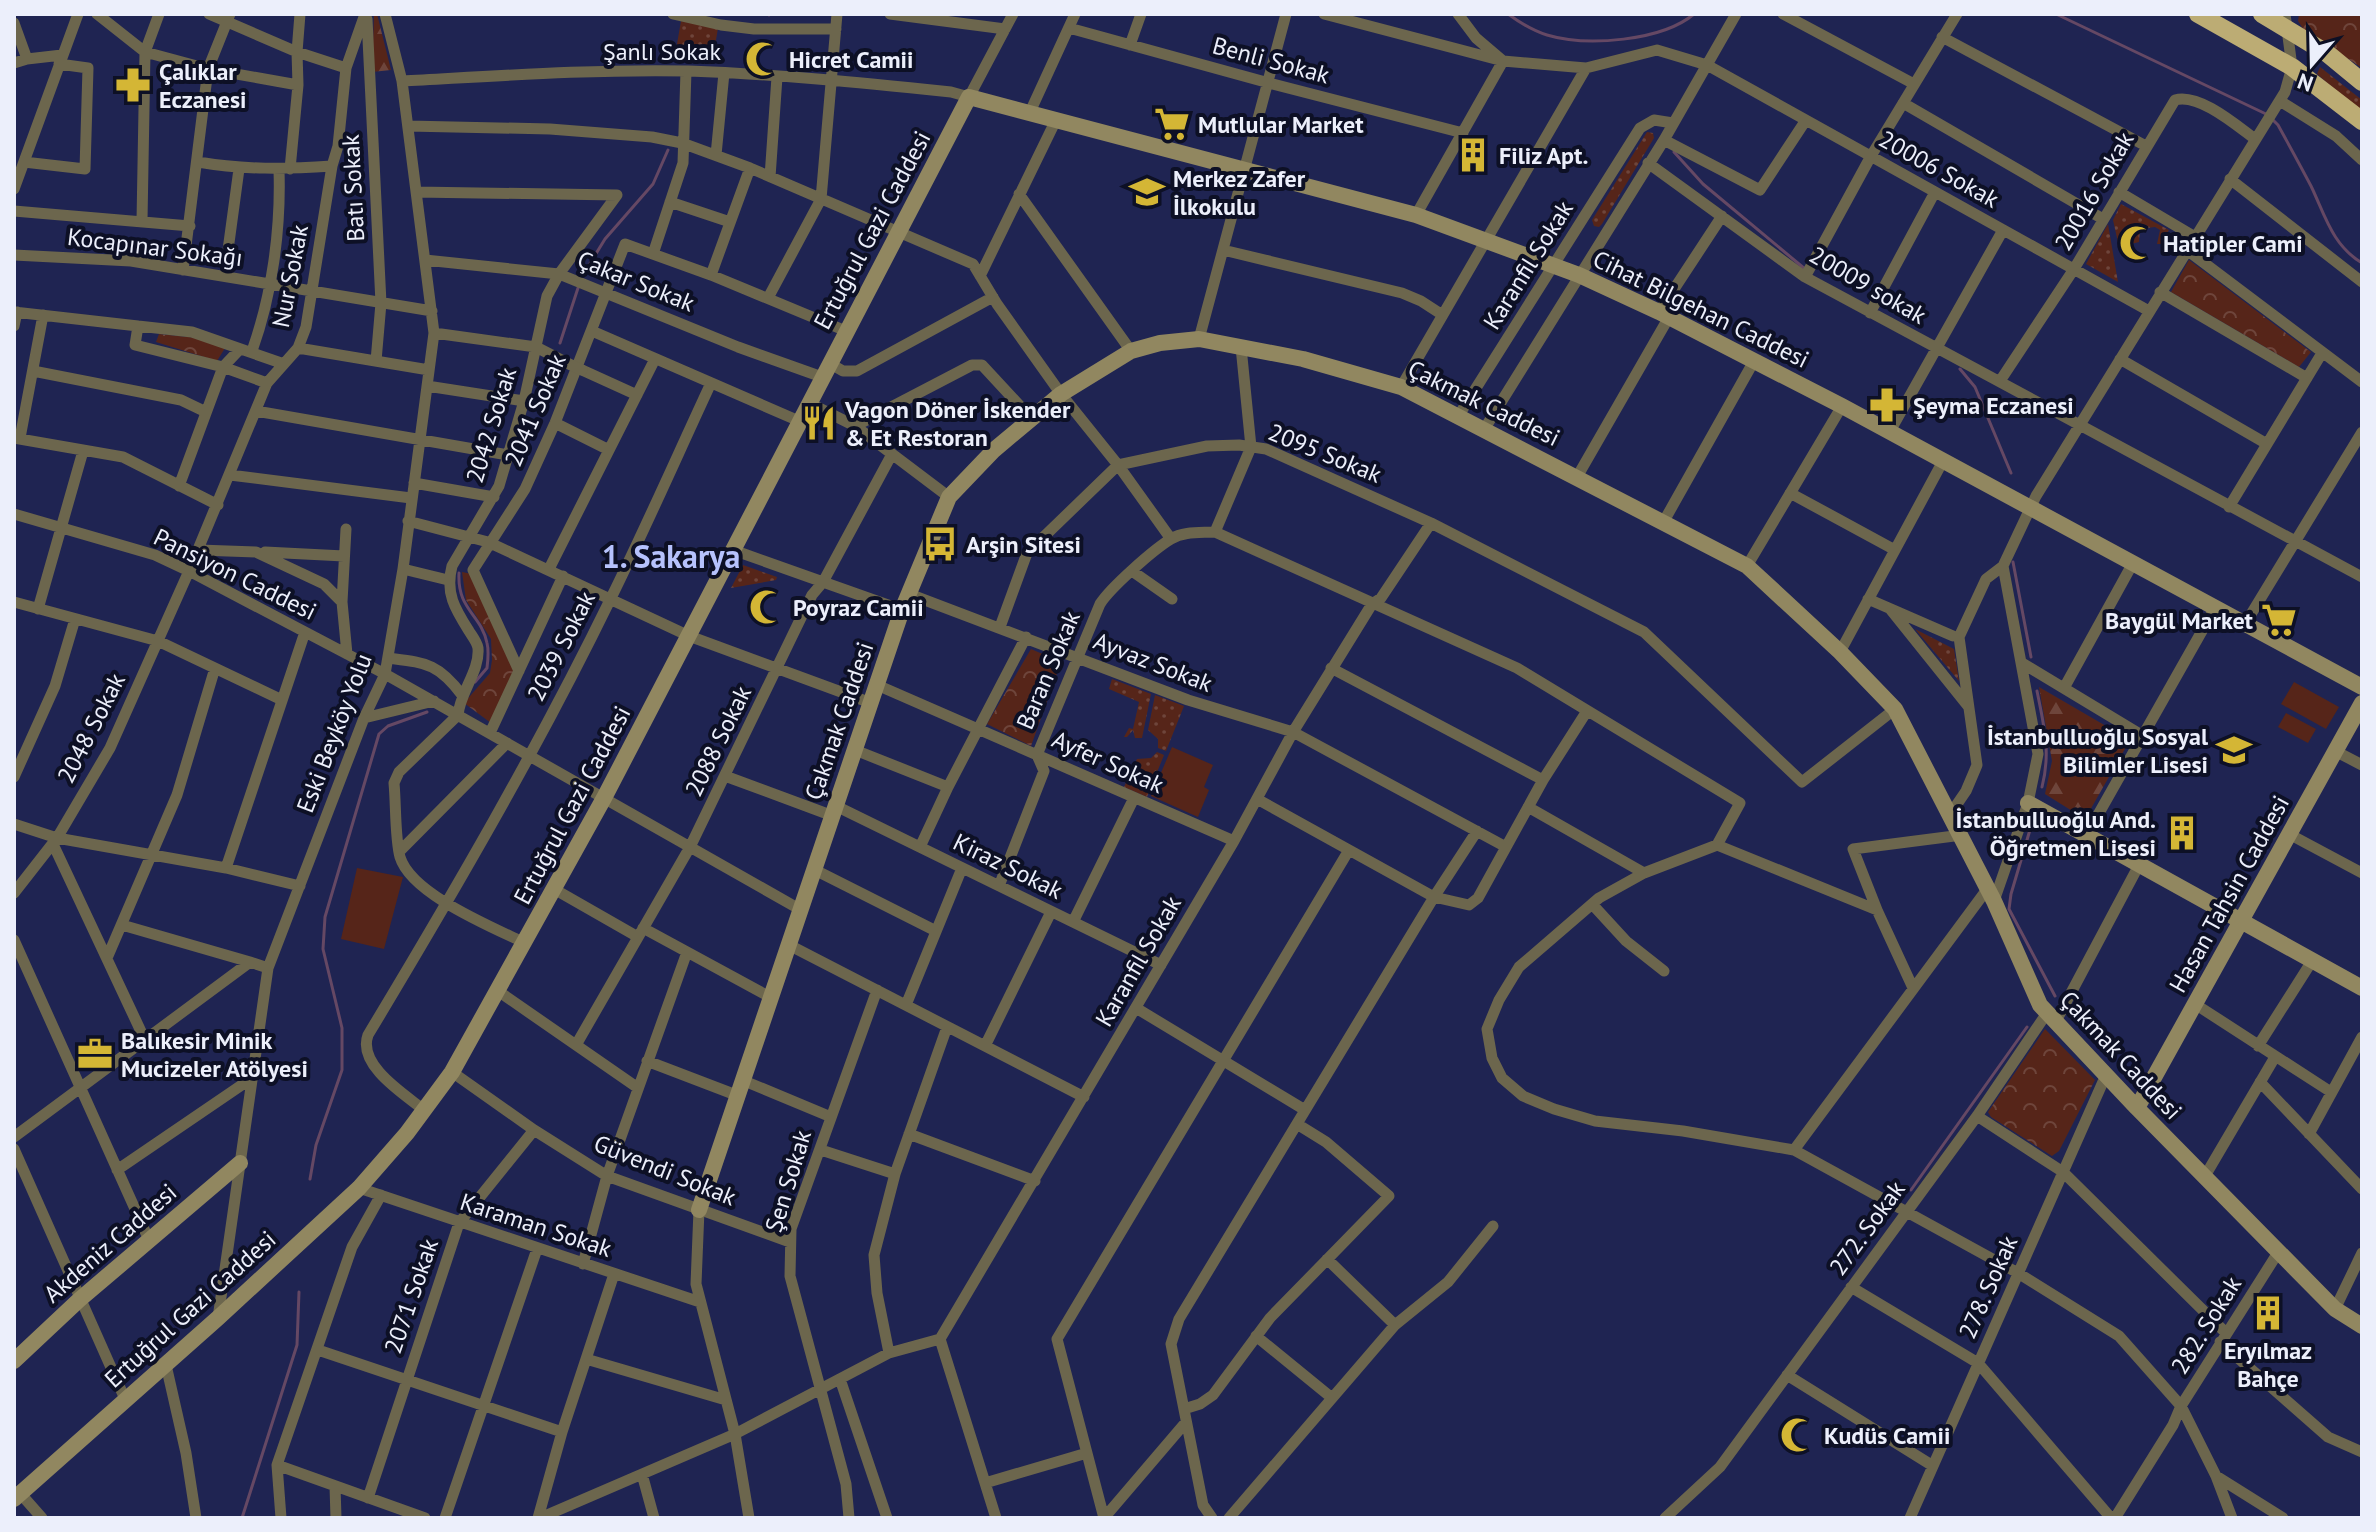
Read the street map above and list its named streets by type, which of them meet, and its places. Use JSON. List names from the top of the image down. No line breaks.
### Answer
{"streets":{"main road":["Ertuğrul Gazi Caddesi","Cihat Bilgehan Caddesi","Çakmak Caddesi","Hasan Tahsin Caddesi","Akdeniz Caddesi"],"street":["Şanlı Sokak","Benli Sokak","20006 Sokak","Batı Sokak","20016 Sokak","Kocapınar Sokağı","Karanfil Sokak","Nur Sokak","Çakar Sokak","20009 sokak","2041 Sokak","2042 Sokak","2095 Sokak","Pansiyon Caddesi","2039 Sokak","Ayvaz Sokak","Baran Sokak","2048 Sokak","Eski Beyköy Yolu","2088 Sokak","Ayfer Sokak","Kiraz Sokak","Güvendi Sokak","Şen Sokak","Karaman Sokak","272. Sokak","278. Sokak","2071 Sokak","282. Sokak"]},"crossings":[["Şanlı Sokak","Ertuğrul Gazi Caddesi"],["Şanlı Sokak","Cihat Bilgehan Caddesi"],["Şanlı Sokak","Eski Beyköy Yolu"],["20006 Sokak","20016 Sokak"],["20006 Sokak","Karanfil Sokak"],["Batı Sokak","Kocapınar Sokağı"],["Batı Sokak","Nur Sokak"],["20016 Sokak","20009 sokak"],["Ertuğrul Gazi Caddesi","Çakar Sokak"],["Ertuğrul Gazi Caddesi","Cihat Bilgehan Caddesi"],["Ertuğrul Gazi Caddesi","Pansiyon Caddesi"],["Ertuğrul Gazi Caddesi","2039 Sokak"],["Ertuğrul Gazi Caddesi","Ayvaz Sokak"],["Ertuğrul Gazi Caddesi","Eski Beyköy Yolu"],["Ertuğrul Gazi Caddesi","Güvendi Sokak"],["Ertuğrul Gazi Caddesi","Karaman Sokak"],["Kocapınar Sokağı","Nur Sokak"],["Kocapınar Sokağı","Eski Beyköy Yolu"],["Karanfil Sokak","20009 sokak"],["Karanfil Sokak","Cihat Bilgehan Caddesi"],["Karanfil Sokak","Çakmak Caddesi"],["Karanfil Sokak","2095 Sokak"],["Karanfil Sokak","Ayvaz Sokak"],["Karanfil Sokak","Ayfer Sokak"],["Karanfil Sokak","Kiraz Sokak"],["Nur Sokak","Pansiyon Caddesi"],["Nur Sokak","2048 Sokak"],["Çakar Sokak","2041 Sokak"],["Çakar Sokak","2042 Sokak"],["Çakar Sokak","Eski Beyköy Yolu"],["Çakmak Caddesi","2095 Sokak"],["Çakmak Caddesi","Pansiyon Caddesi"],["Çakmak Caddesi","Ayvaz Sokak"],["Çakmak Caddesi","Ayfer Sokak"],["Çakmak Caddesi","Kiraz Sokak"],["Çakmak Caddesi","Hasan Tahsin Caddesi"],["Çakmak Caddesi","Güvendi Sokak"],["Çakmak Caddesi","272. Sokak"],["Çakmak Caddesi","278. Sokak"],["Çakmak Caddesi","282. Sokak"],["2042 Sokak","Eski Beyköy Yolu"],["Pansiyon Caddesi","2039 Sokak"],["Pansiyon Caddesi","2048 Sokak"],["Pansiyon Caddesi","Eski Beyköy Yolu"],["Pansiyon Caddesi","2088 Sokak"],["Ayvaz Sokak","Baran Sokak"],["Ayvaz Sokak","2088 Sokak"],["Baran Sokak","Ayfer Sokak"],["Baran Sokak","Kiraz Sokak"],["Eski Beyköy Yolu","Akdeniz Caddesi"],["2088 Sokak","Kiraz Sokak"],["Güvendi Sokak","Şen Sokak"],["Güvendi Sokak","2071 Sokak"],["Karaman Sokak","2071 Sokak"],["272. Sokak","282. Sokak"],["278. Sokak","282. Sokak"]],"districts":["1. Sakarya"],"places":{"mosque":["Hicret Camii","Hatipler Cami","Poyraz Camii","Kudüs Camii"],"pharmacy":["Çalıklar Eczanesi","Şeyma Eczanesi"],"supermarket":["Mutlular Market","Baygül Market"],"building":["Filiz Apt.","İstanbulluoğlu And. Öğretmen Lisesi","Eryılmaz Bahçe"],"school or university":["Merkez Zafer İlkokulu","İstanbulluoğlu Sosyal Bilimler Lisesi"],"restaurant":["Vagon Döner İskender & Et Restoran"],"bus stop":["Arşin Sitesi"],"office":["Balıkesir Minik Mucizeler Atölyesi"]},"north":"bottom"}
